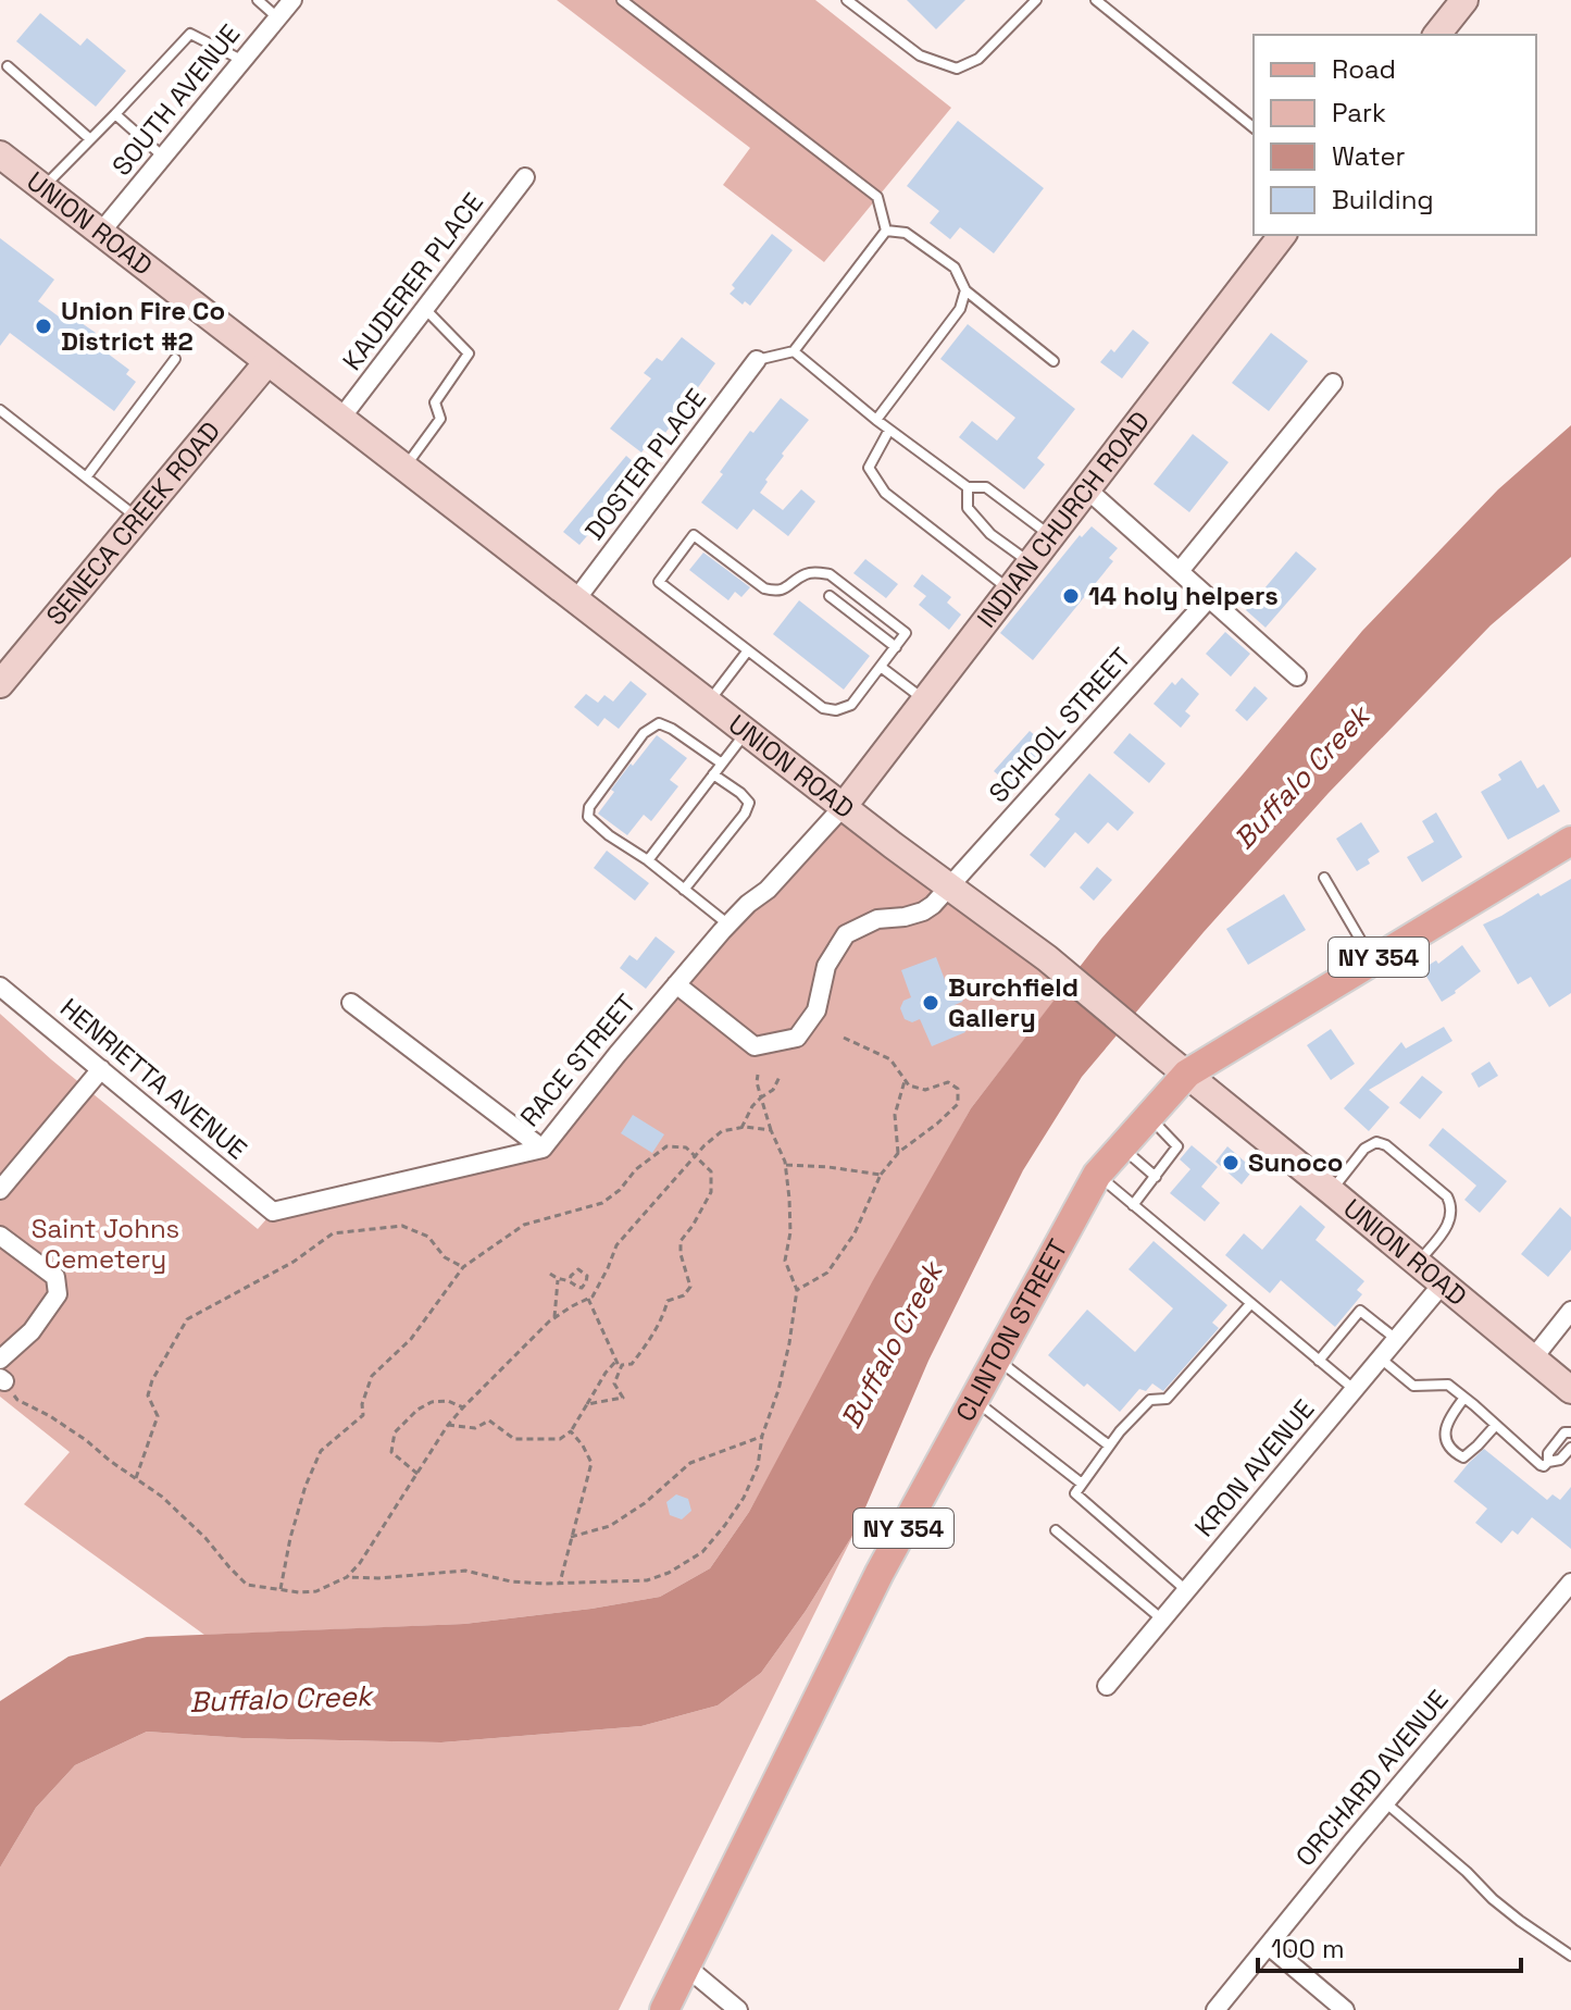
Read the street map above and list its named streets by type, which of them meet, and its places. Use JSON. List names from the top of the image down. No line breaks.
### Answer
{"streets":{"main road":["UNION ROAD","INDIAN CHURCH ROAD","SENECA CREEK ROAD","NY 354","CLINTON STREET"],"street":["SOUTH AVENUE","KAUDERER PLACE","DOSTER PLACE","SCHOOL STREET","RACE STREET","HENRIETTA AVENUE","KRON AVENUE","ORCHARD AVENUE"]},"crossings":[["SOUTH AVENUE","UNION ROAD"],["UNION ROAD","KAUDERER PLACE"],["UNION ROAD","DOSTER PLACE"],["UNION ROAD","INDIAN CHURCH ROAD"],["UNION ROAD","SENECA CREEK ROAD"],["UNION ROAD","SCHOOL STREET"],["UNION ROAD","RACE STREET"],["UNION ROAD","CLINTON STREET"],["UNION ROAD","KRON AVENUE"],["INDIAN CHURCH ROAD","RACE STREET"],["SCHOOL STREET","RACE STREET"],["RACE STREET","HENRIETTA AVENUE"]],"water":["Buffalo Creek"],"parks":["Saint Johns Cemetery"],"places":["Union Fire Co District #2","14 holy helpers","Burchfield Gallery","Sunoco"],"legend":["Road","Park","Water","Building"],"scale_bar":"100 m"}
